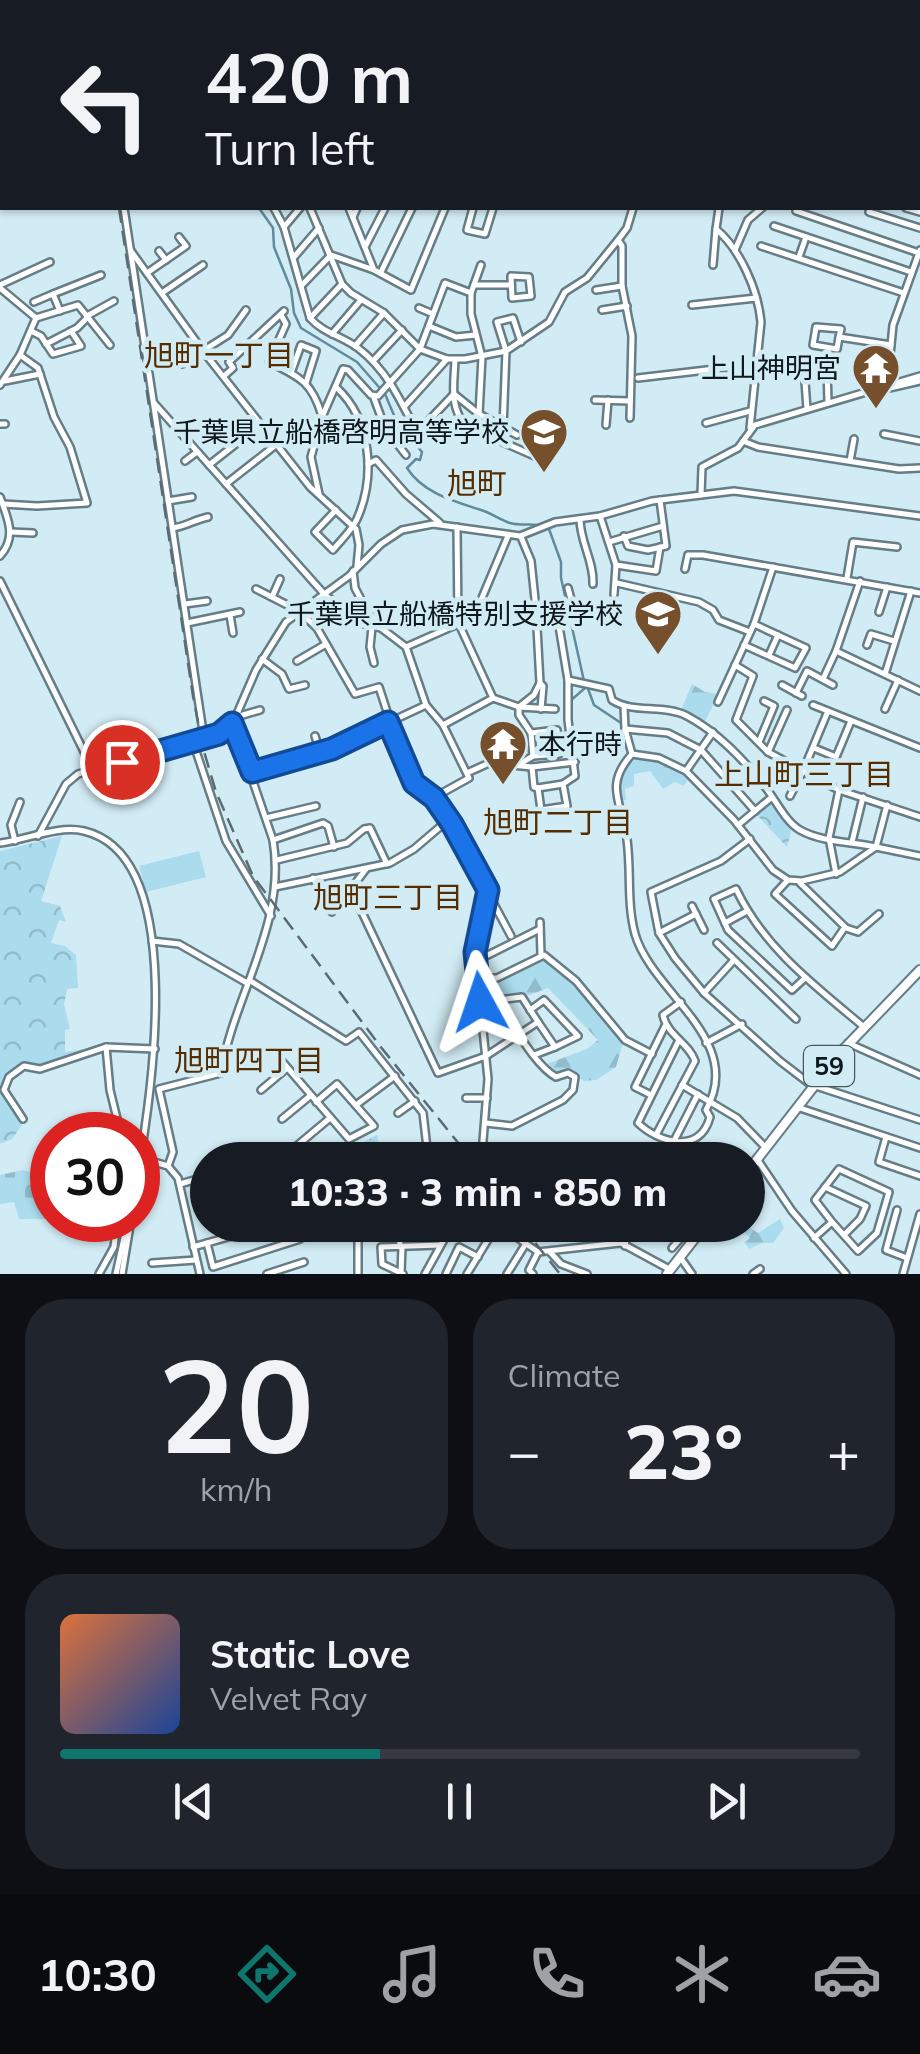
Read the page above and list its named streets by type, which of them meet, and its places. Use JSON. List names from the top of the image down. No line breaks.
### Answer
{"streets":{"main road":["59"]},"districts":["旭町一丁目","旭町","上山町三丁目","旭町二丁目","旭町三丁目","旭町四丁目"],"places":{"temple":["上山神明宮","本行時"],"school or university":["千葉県立船橋啓明高等学校","千葉県立船橋特別支援学校"]},"page":{"turn":["420 m","Turn left"],"limit":"30","trip":"10:33 · 3 min · 850 m","tile":[["20","km/h"],"Climate"],"heat":["−","23°","+"],"song":["Static Love","Velvet Ray"],"tabs":"10:30"}}
